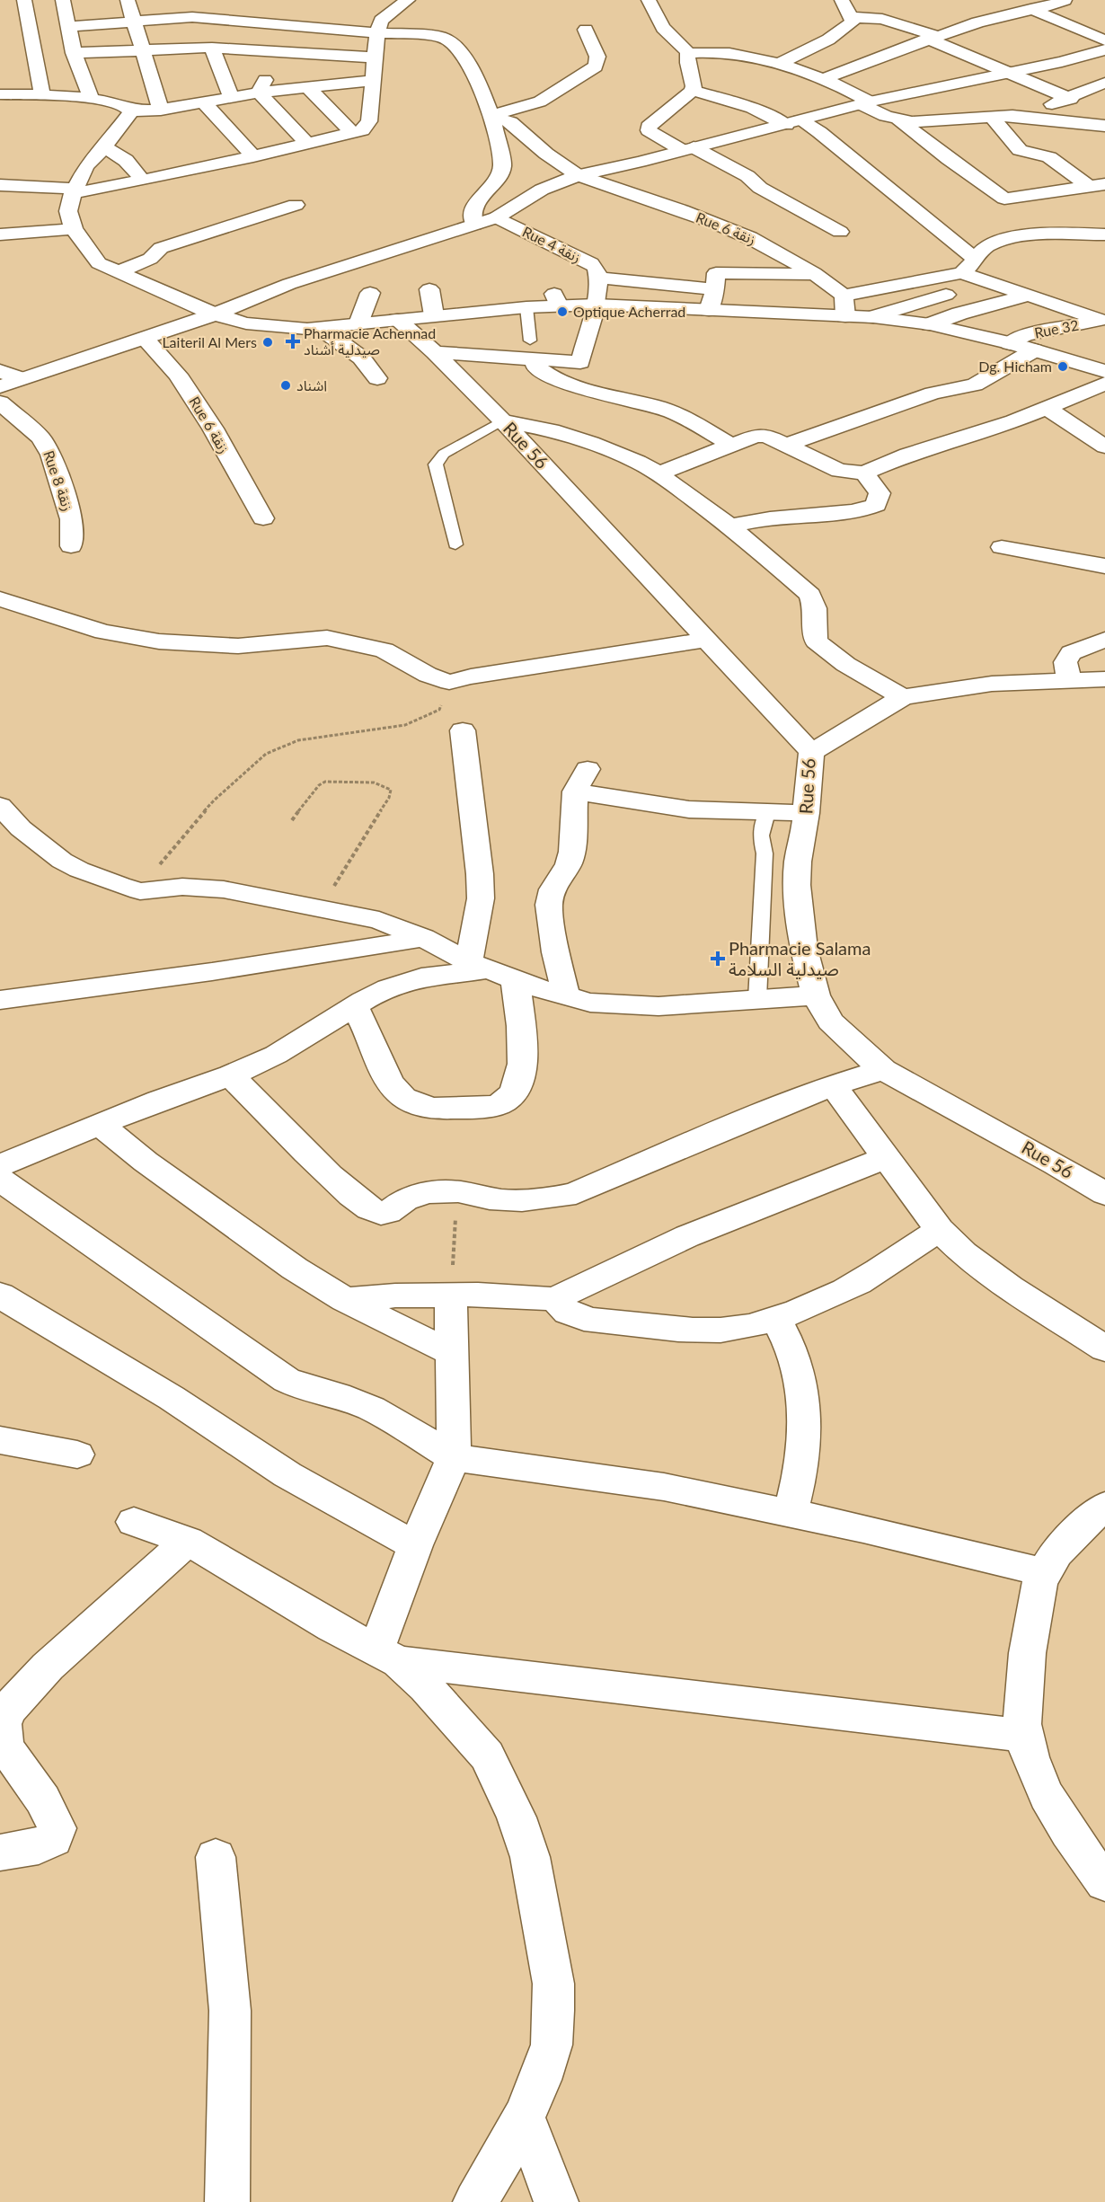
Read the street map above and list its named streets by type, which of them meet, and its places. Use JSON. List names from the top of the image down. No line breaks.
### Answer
{"streets":{"street":["Rue 6 زنقة","Rue 4 زنقة","Rue 32","Rue 56","Rue 8 زنقة"]},"places":{"other":["Optique Acherrad","Laiteril Al Mers","Dg. Hicham","اشناد"],"health":["Pharmacie Achennad صيدلية أشناد","Pharmacie Salama صيدلية السلامة"]}}
